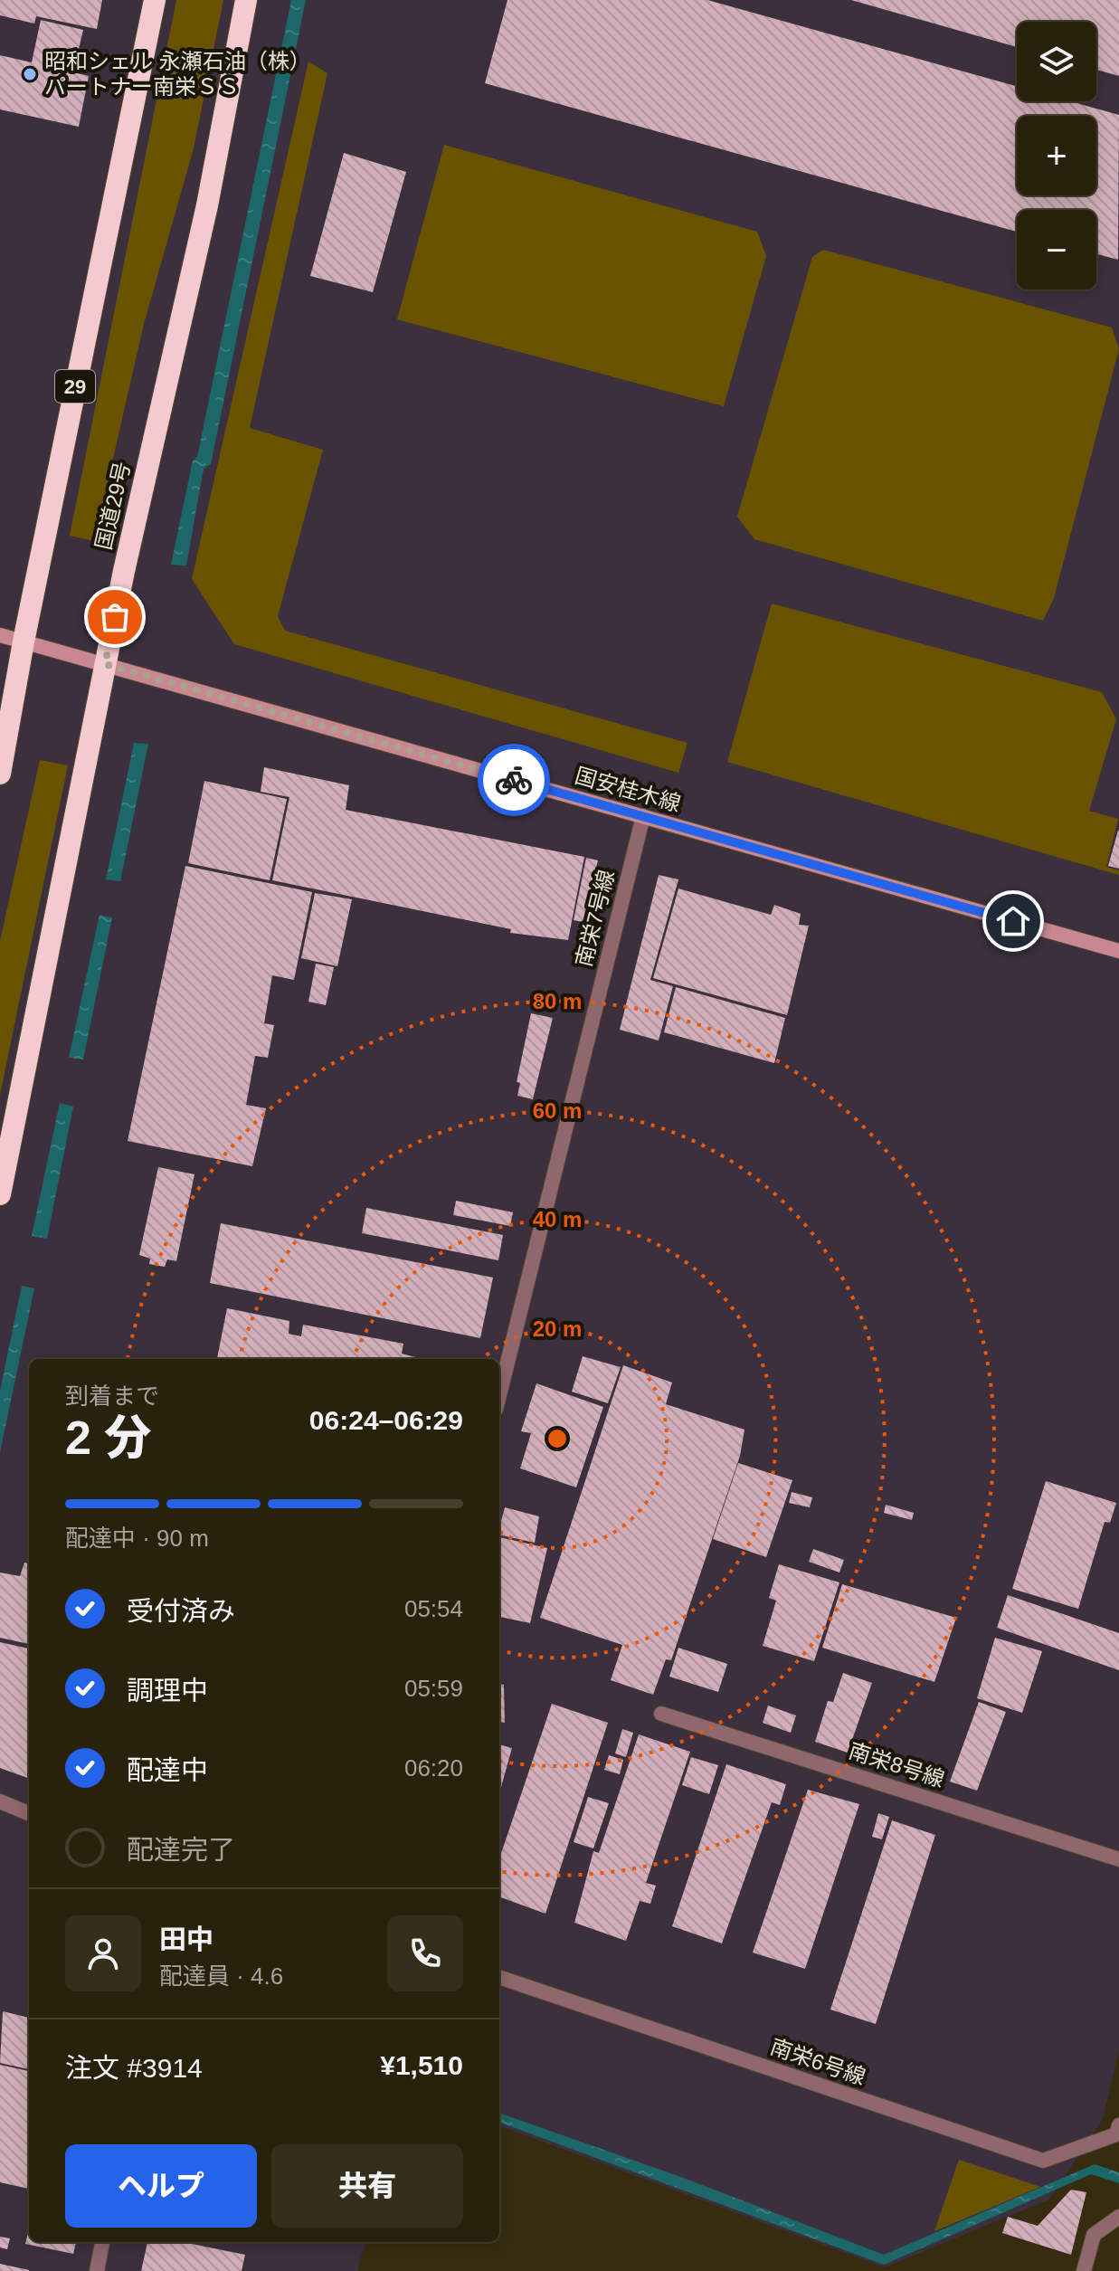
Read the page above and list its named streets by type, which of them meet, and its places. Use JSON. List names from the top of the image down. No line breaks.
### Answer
{"streets":{"highway":["29","国道29号"],"main road":["国安桂木線"],"street":["南栄7号線","南栄8号線","南栄6号線"]},"crossings":[["29","国安桂木線"],["国道29号","国安桂木線"],["国安桂木線","南栄7号線"]],"places":["昭和シェル 永瀬石油（株） パートナー南栄ＳＳ"],"page":{"map_buttons":["+","−"],"heading":["2 分","到着まで","06:24–06:29"],"panel":["田中","配達員 · 4.6","注文 #3914","¥1,510"],"bar":"配達中 · 90 m","list":[["受付済み","05:54"],["調理中","05:59"],["配達中","06:20"],"配達完了"],"buttons":["ヘルプ","共有"]},"rings":["80 m","60 m","40 m","20 m"]}
